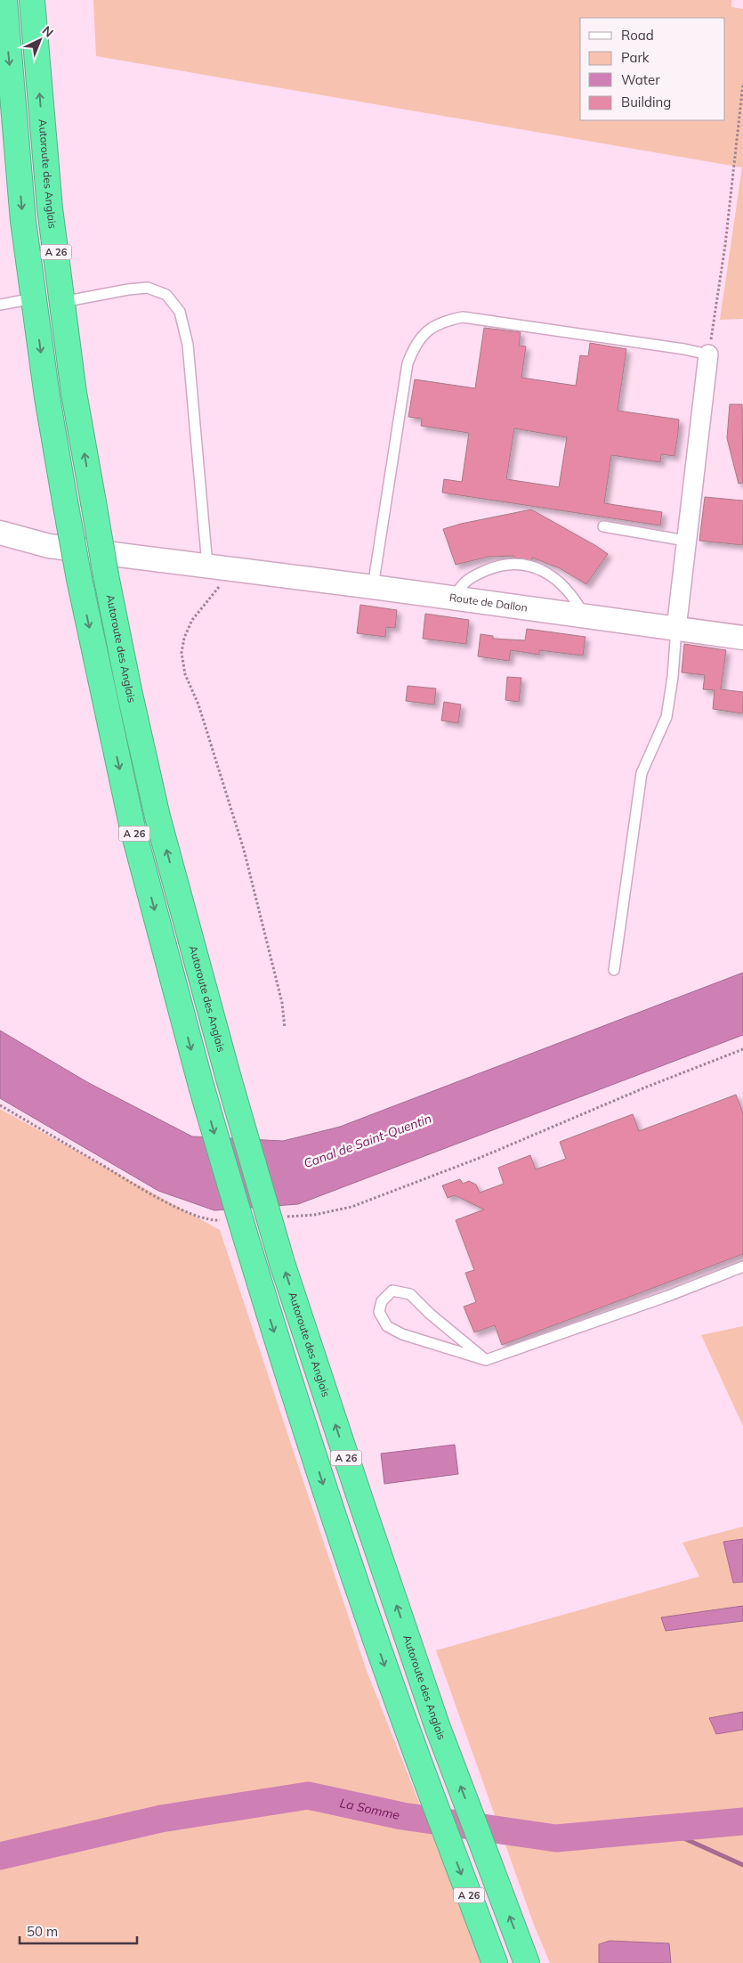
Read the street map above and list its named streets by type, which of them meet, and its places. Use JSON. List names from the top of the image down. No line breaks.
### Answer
{"streets":{"highway":["Autoroute des Anglais","A 26"],"street":["Route de Dallon"]},"water":["Canal de Saint-Quentin","La Somme"],"legend":["Road","Park","Water","Building"],"scale_bar":"50 m","north":"top right"}
